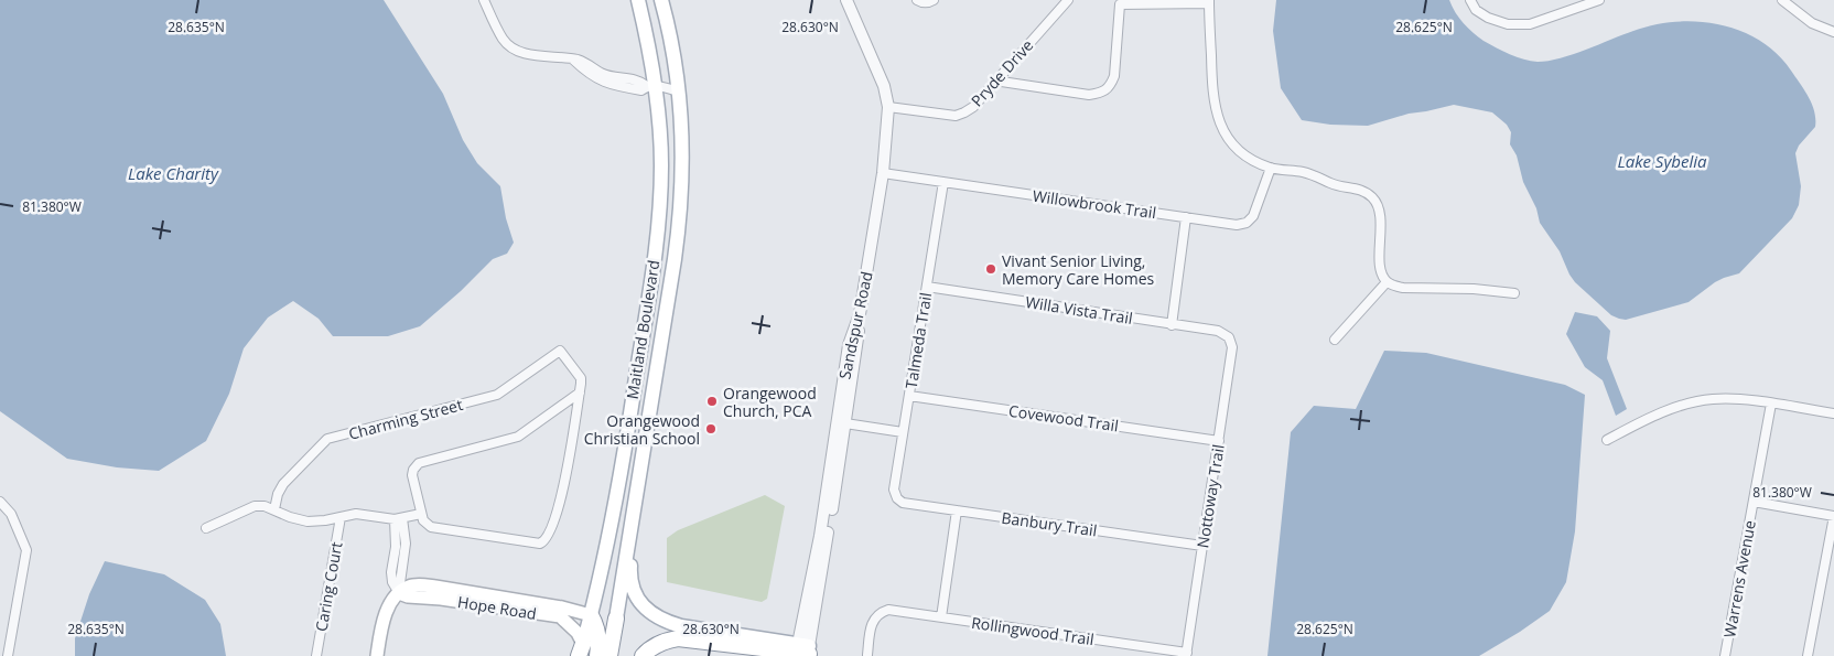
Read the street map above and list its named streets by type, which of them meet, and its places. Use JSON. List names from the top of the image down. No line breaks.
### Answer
{"streets":{"highway":["Maitland Boulevard"],"main road":["Hope Road"],"street":["Pryde Drive","Willowbrook Trail","Willa Vista Trail","Sandspur Road","Talmeda Trail","Covewood Trail","Charming Street","Nottoway Trail","Banbury Trail","Warrens Avenue","Caring Court","Rollingwood Trail"]},"crossings":[["Pryde Drive","Sandspur Road"],["Willowbrook Trail","Sandspur Road"],["Willowbrook Trail","Talmeda Trail"],["Willa Vista Trail","Talmeda Trail"],["Willa Vista Trail","Nottoway Trail"],["Maitland Boulevard","Hope Road"],["Talmeda Trail","Covewood Trail"],["Talmeda Trail","Banbury Trail"],["Covewood Trail","Nottoway Trail"],["Nottoway Trail","Banbury Trail"],["Nottoway Trail","Rollingwood Trail"]],"water":["Lake Sybelia","Lake Charity"],"places":["Vivant Senior Living, Memory Care Homes","Orangewood Church, PCA","Orangewood Christian School"],"coordinates":["28.635°N","28.630°N","28.625°N","81.380°W"]}
